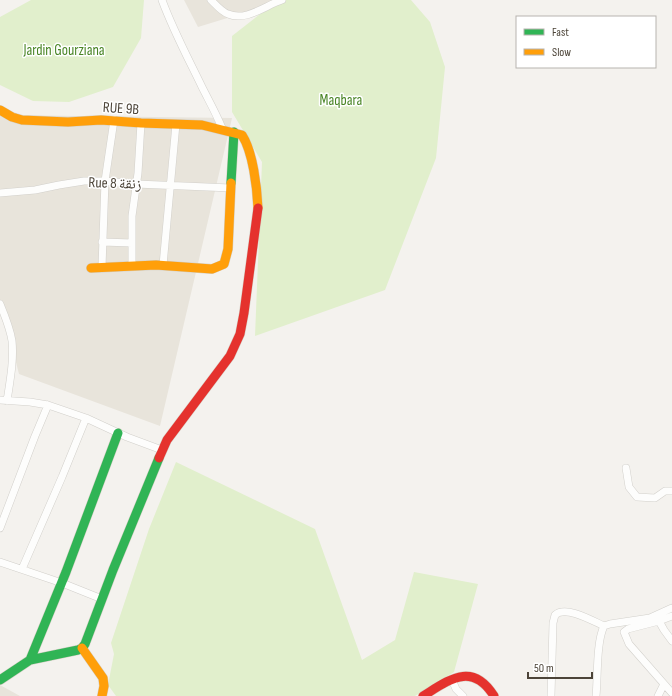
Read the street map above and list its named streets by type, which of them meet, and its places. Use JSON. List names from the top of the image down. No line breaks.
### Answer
{"streets":{"street":["RUE 9B","Rue 8 زنقة"]},"parks":["Jardin Gourziana","Maqbara"],"legend":["Fast","Slow"],"scale_bar":"50 m"}
